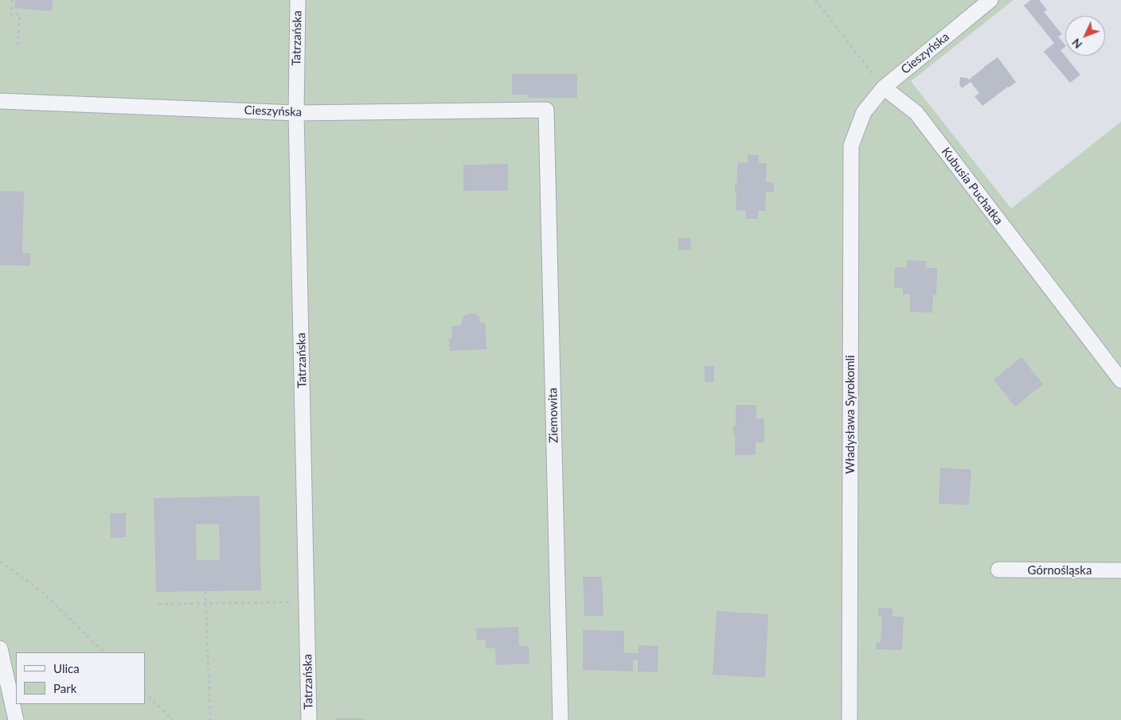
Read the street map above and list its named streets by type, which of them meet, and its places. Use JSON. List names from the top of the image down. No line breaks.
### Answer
{"streets":{"street":["Tatrzańska","Cieszyńska","Kubusia Puchatka","Władysława Syrokomli","Ziemowita","Górnośląska"]},"crossings":[["Tatrzańska","Cieszyńska"],["Cieszyńska","Kubusia Puchatka"],["Cieszyńska","Władysława Syrokomli"],["Cieszyńska","Ziemowita"]],"legend":["Ulica","Park"],"north":"bottom left"}
